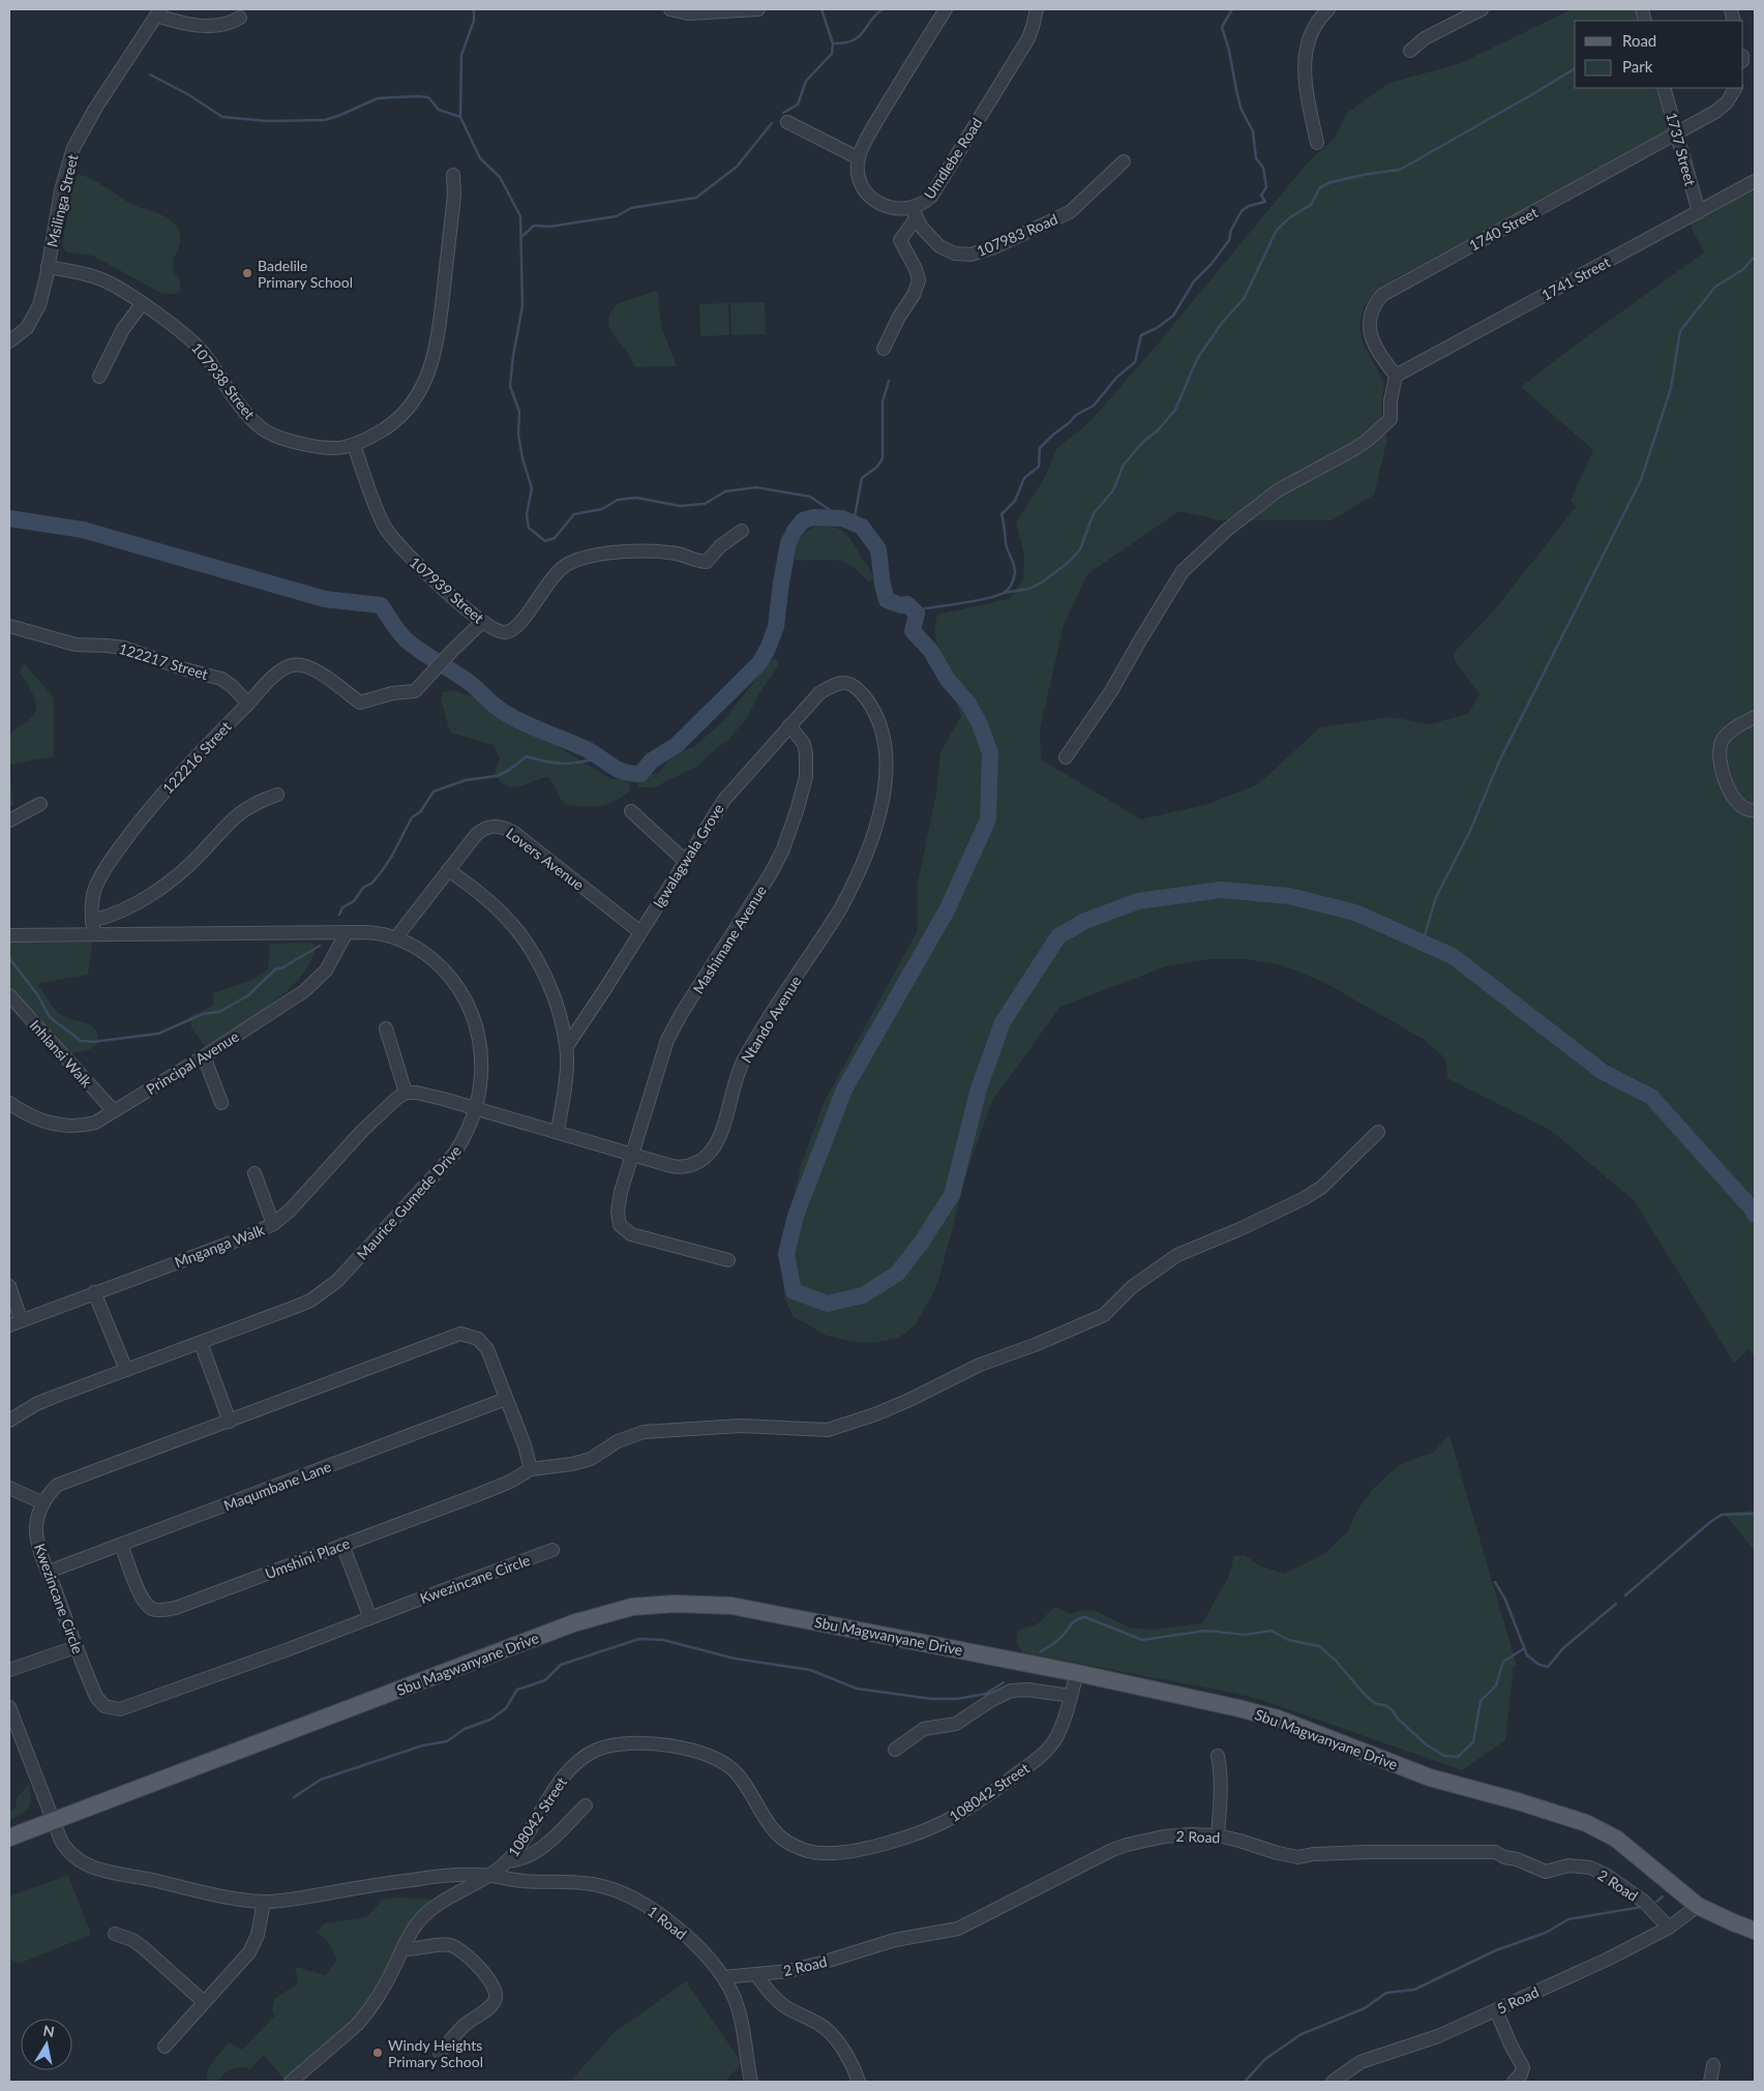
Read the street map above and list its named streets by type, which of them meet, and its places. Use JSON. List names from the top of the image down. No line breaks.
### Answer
{"streets":{"main road":["Sbu Magwanyane Drive"],"street":["1737 Street","Umdlebe Road","Msilinga Street","1740 Street","107983 Road","1741 Street","107938 Street","107939 Street","122217 Street","122216 Street","Igwalagwala Grove","Lovers Avenue","Mashimane Avenue","Ntando Avenue","Inhlansi Walk","Principal Avenue","Maurice Gumede Drive","Mnganga Walk","Maqumbane Lane","Umshini Place","Kwezincane Circle","108042 Street","2 Road","1 Road","5 Road"]},"crossings":[["1737 Street","1740 Street"],["1737 Street","1741 Street"],["Umdlebe Road","107983 Road"],["Msilinga Street","107938 Street"],["1740 Street","1741 Street"],["107938 Street","107939 Street"],["107939 Street","122216 Street"],["122217 Street","122216 Street"],["122216 Street","Maurice Gumede Drive"],["Igwalagwala Grove","Lovers Avenue"],["Igwalagwala Grove","Mashimane Avenue"],["Igwalagwala Grove","Ntando Avenue"],["Lovers Avenue","Maurice Gumede Drive"],["Mashimane Avenue","Ntando Avenue"],["Ntando Avenue","Maurice Gumede Drive"],["Inhlansi Walk","Principal Avenue"],["Principal Avenue","Maurice Gumede Drive"],["Maqumbane Lane","Umshini Place"],["Maqumbane Lane","Kwezincane Circle"],["Umshini Place","Kwezincane Circle"],["Sbu Magwanyane Drive","108042 Street"],["Sbu Magwanyane Drive","5 Road"],["108042 Street","1 Road"],["2 Road","1 Road"],["2 Road","5 Road"]],"places":["Badelile Primary School","Windy Heights Primary School"],"legend":["Road","Park"],"north":"top"}
